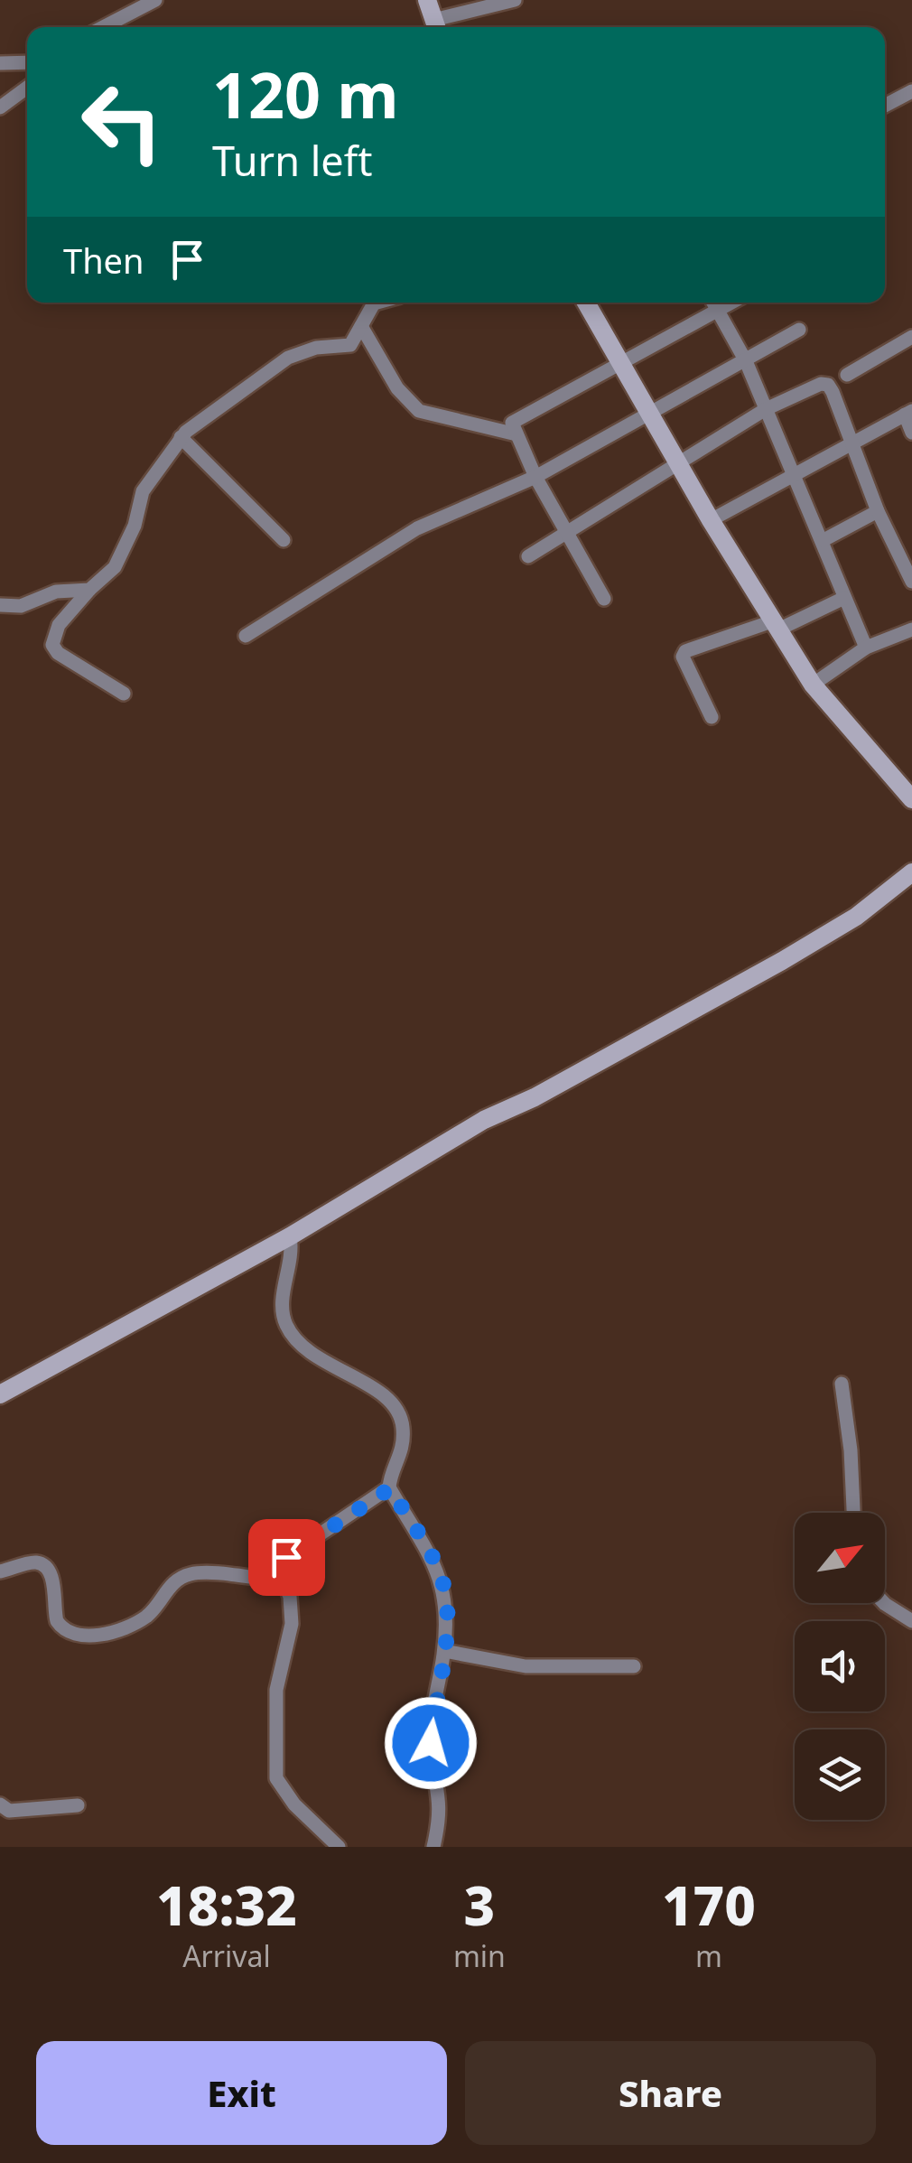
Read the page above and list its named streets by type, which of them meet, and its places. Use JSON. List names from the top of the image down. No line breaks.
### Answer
{"north":"top right","page":{"turn":["120 m","Turn left"],"then":"Then","eta":["18:32","Arrival","3","min","170","m"],"buttons":["Exit","Share"]}}
